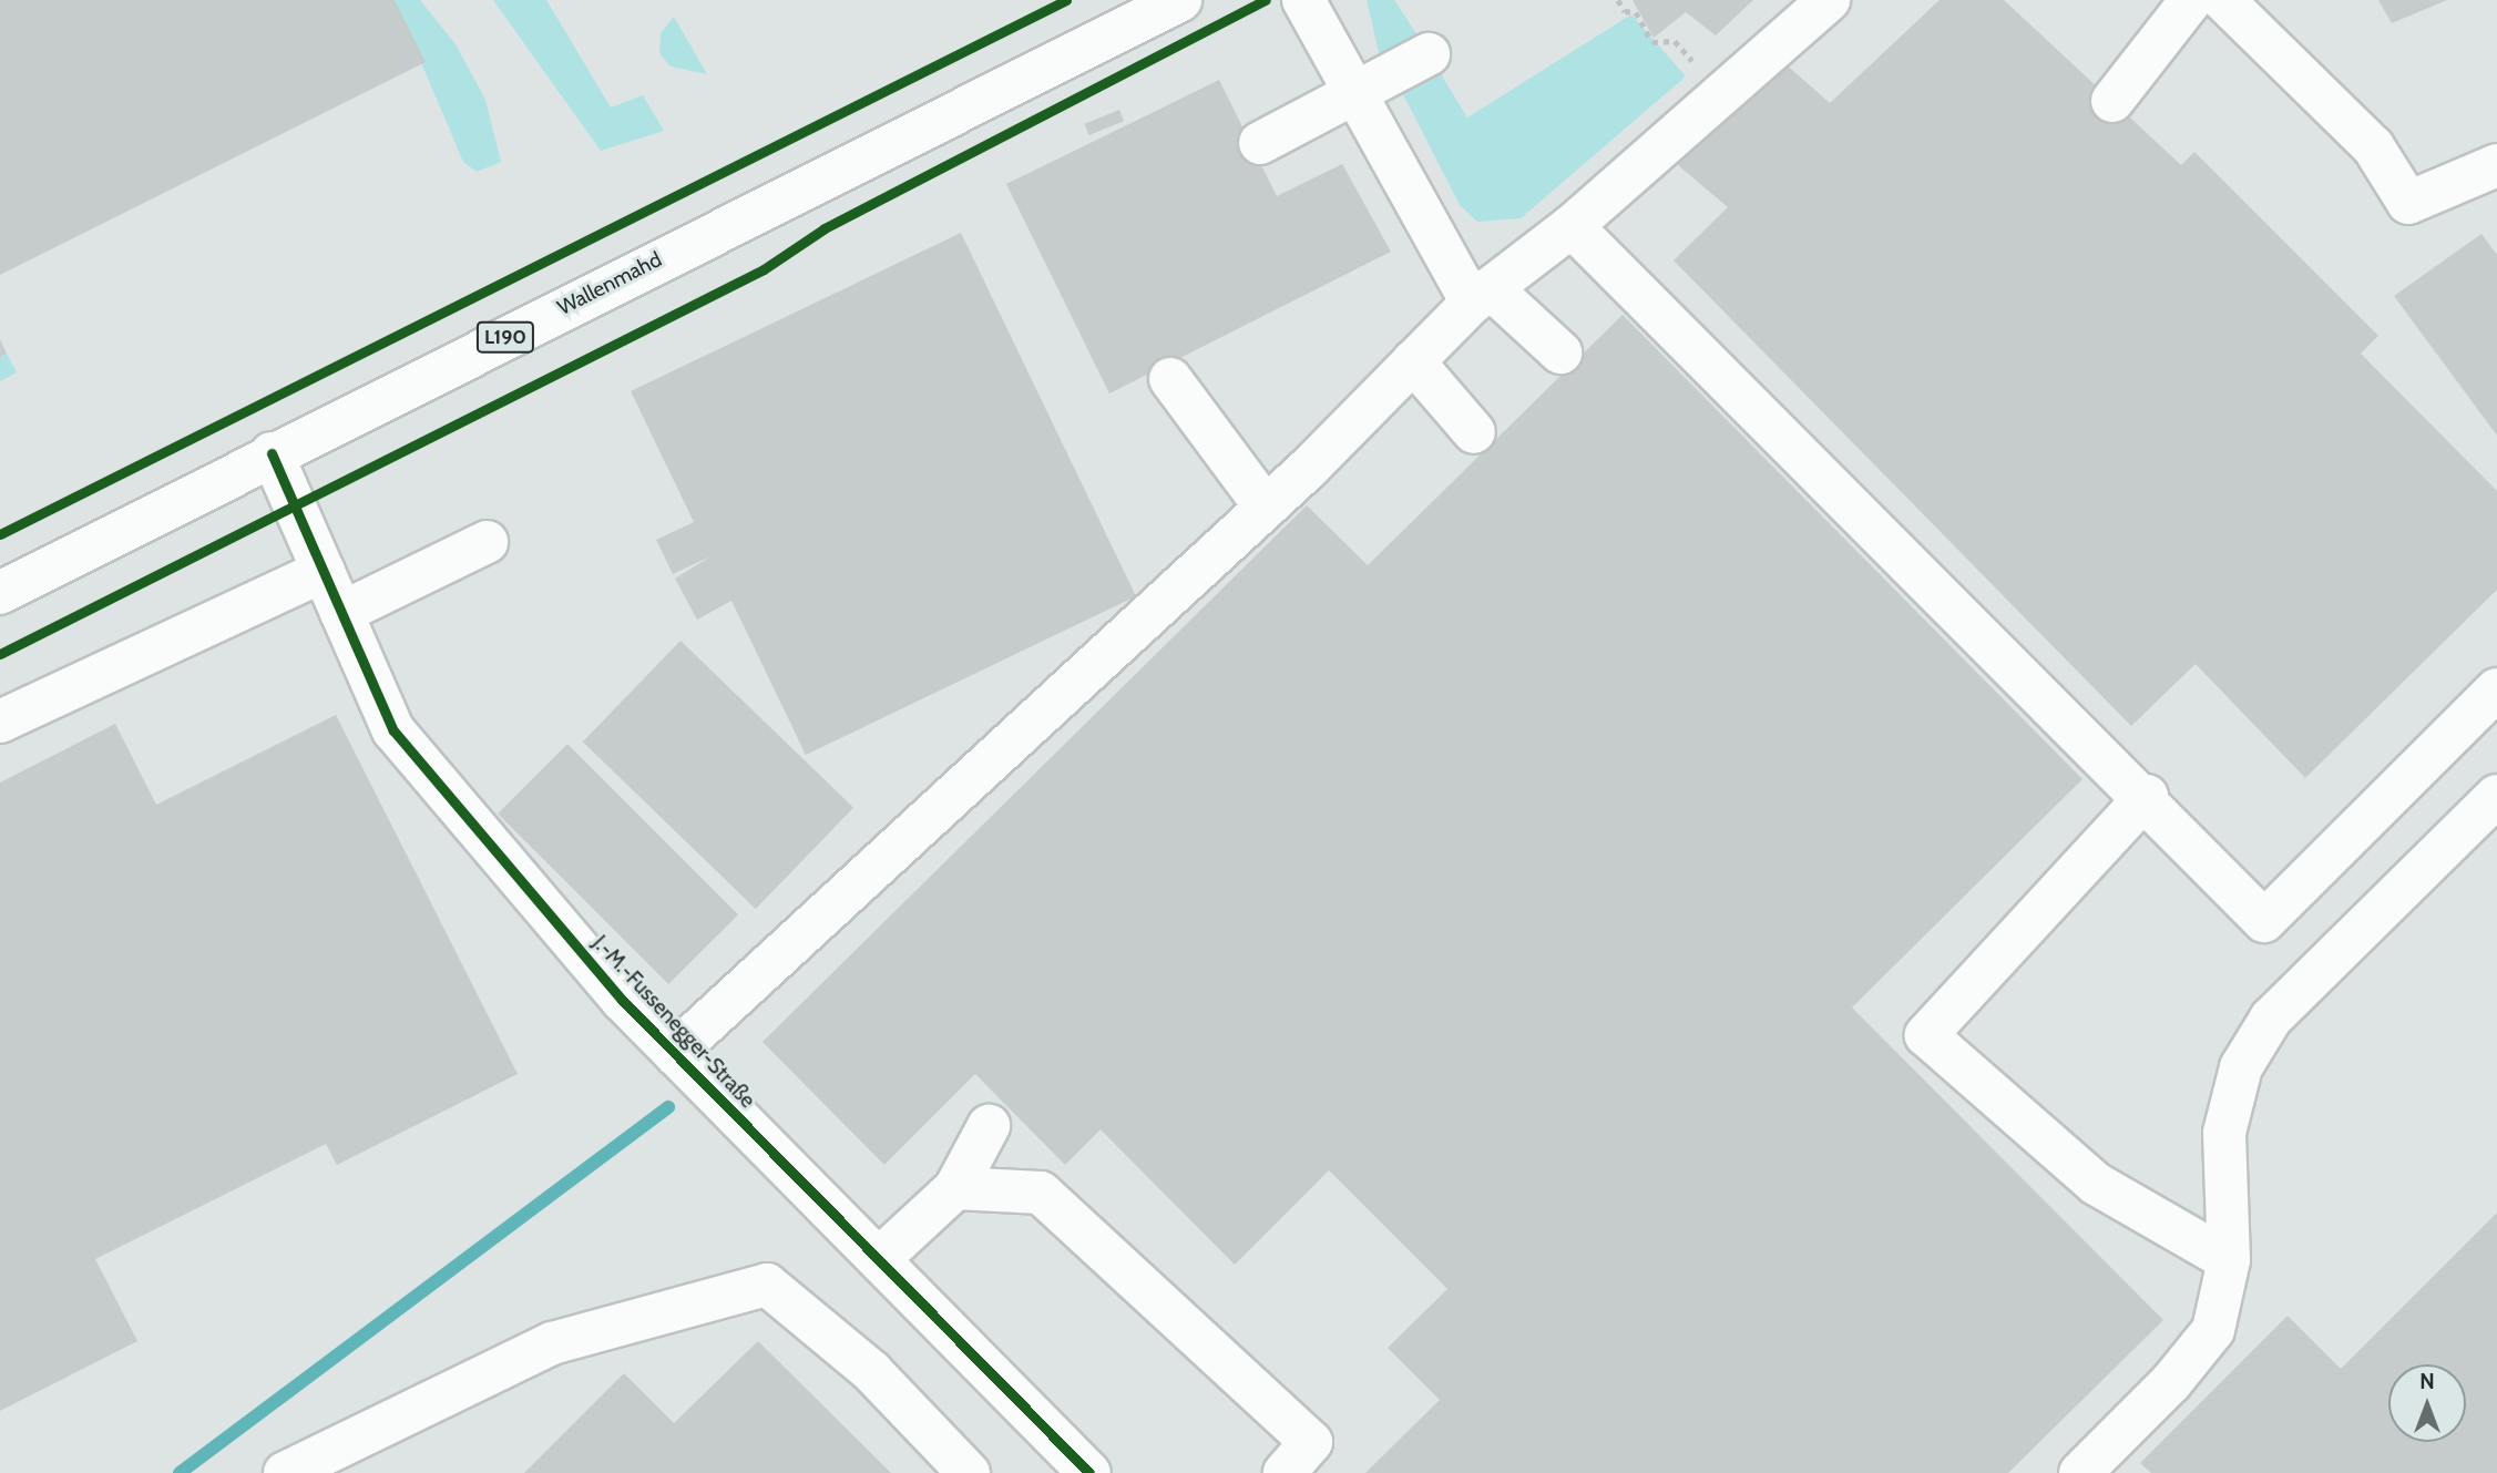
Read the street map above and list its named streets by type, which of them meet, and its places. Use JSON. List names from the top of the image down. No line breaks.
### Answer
{"streets":{"street":["Wallenmahd","L190","J.-M.-Fussenegger-Straße"]},"crossings":[["Wallenmahd","J.-M.-Fussenegger-Straße"]],"north":"top"}
